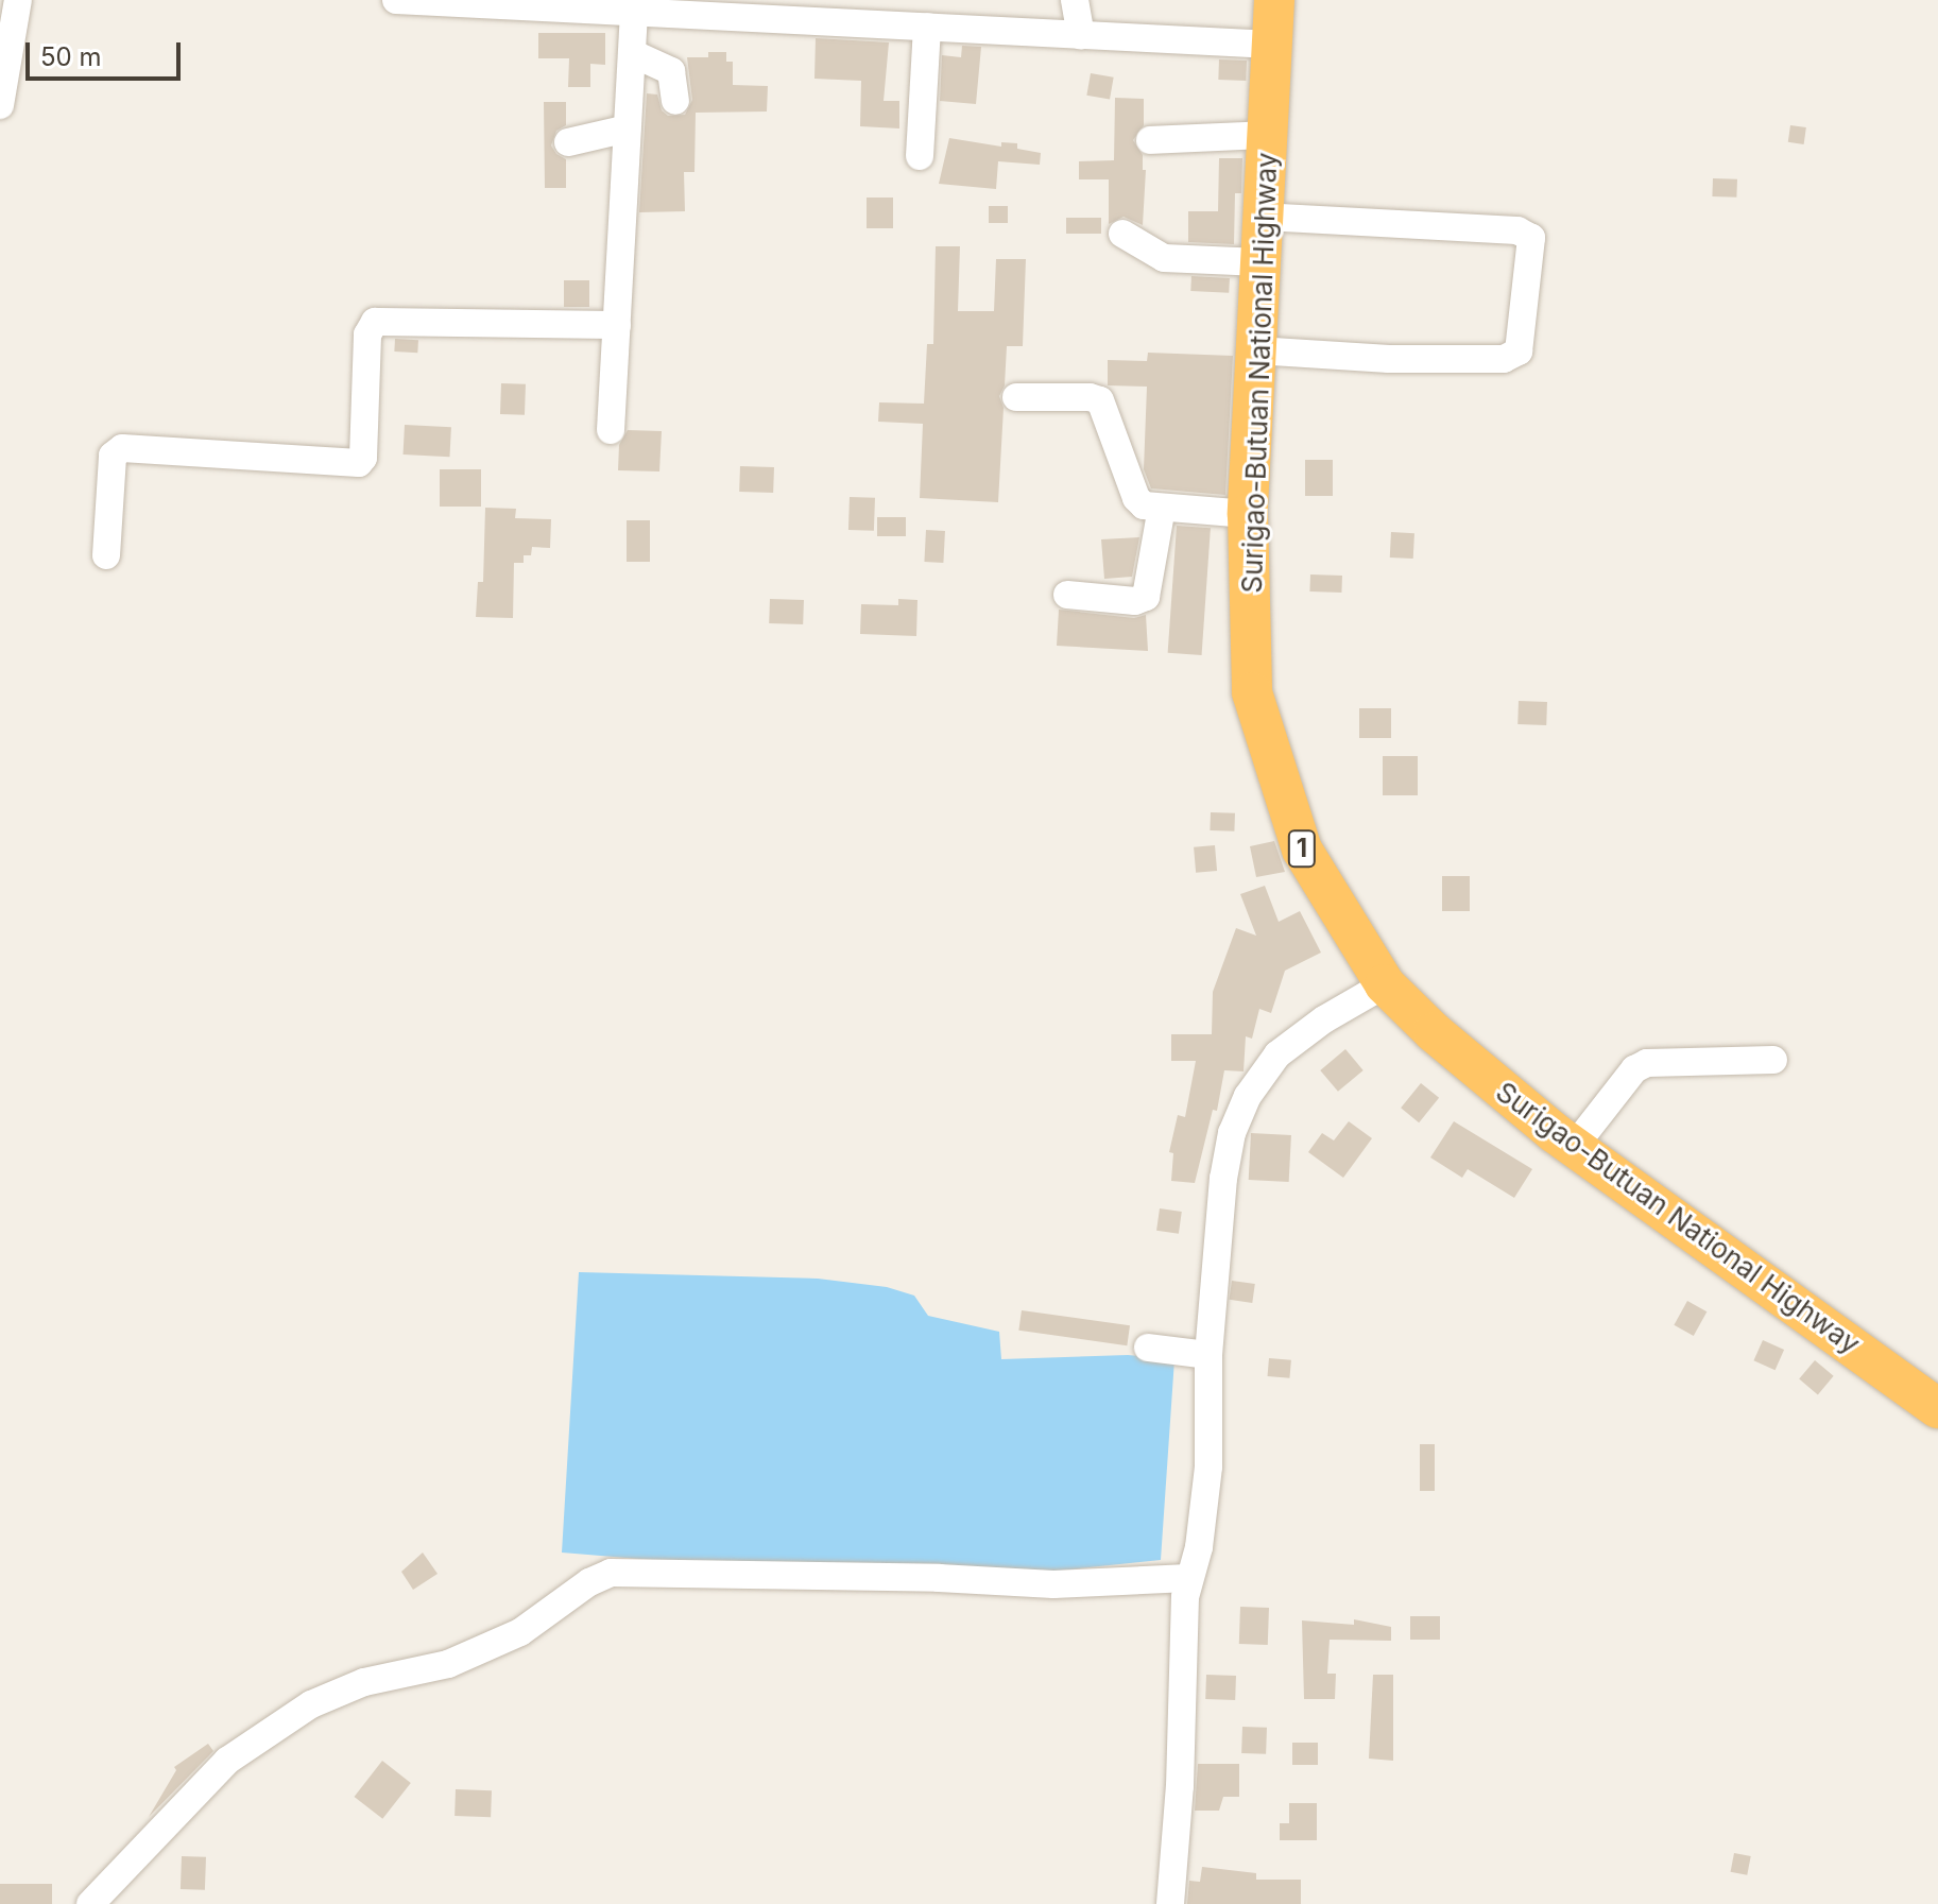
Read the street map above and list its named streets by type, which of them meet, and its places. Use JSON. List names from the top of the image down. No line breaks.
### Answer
{"streets":{"highway":["Surigao-Butuan National Highway","1"]},"scale_bar":"50 m"}
